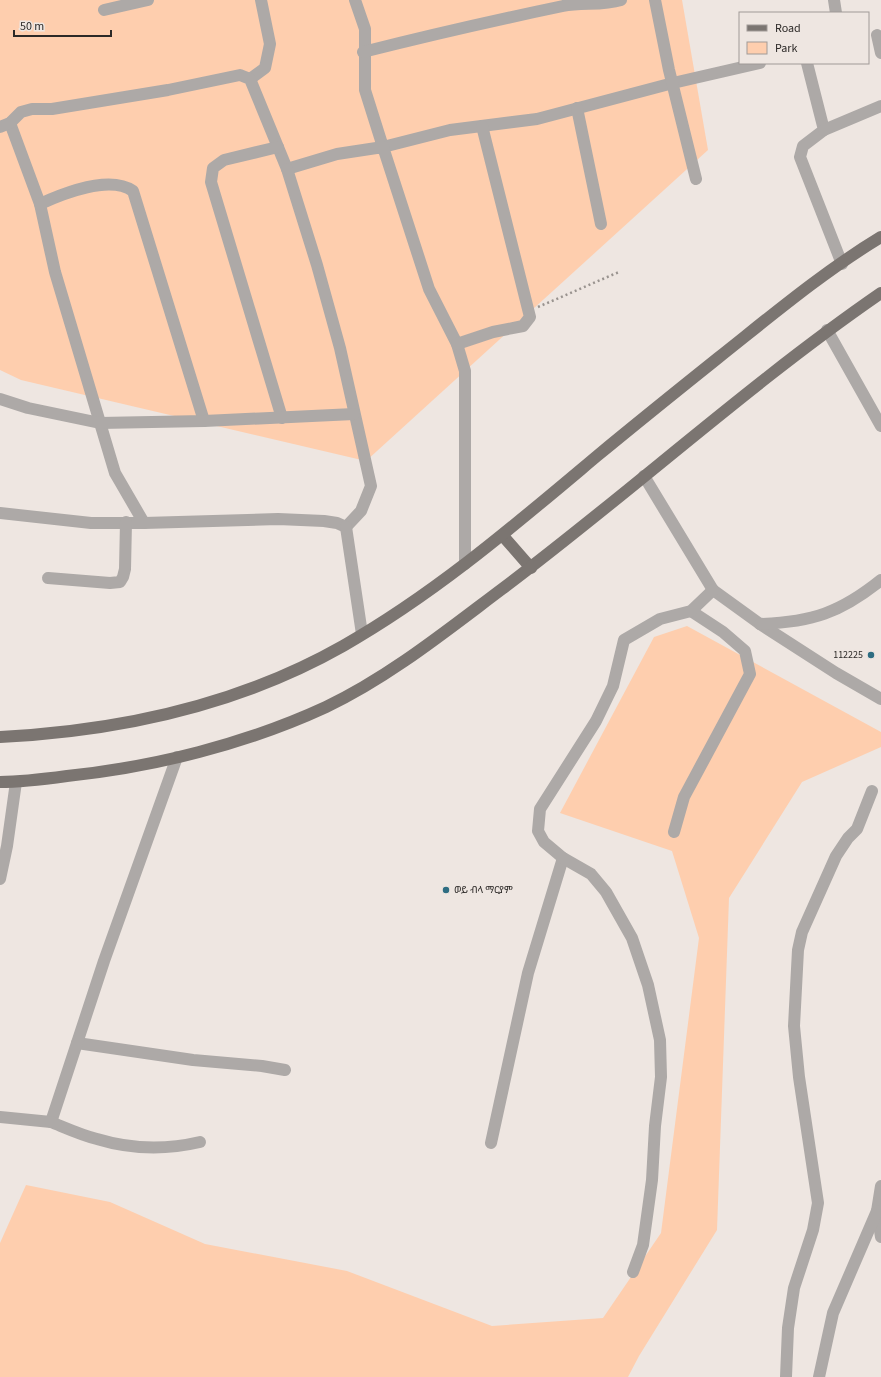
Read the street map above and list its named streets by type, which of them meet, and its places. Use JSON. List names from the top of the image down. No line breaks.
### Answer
{"places":["112225","ወይ ብላ ማርያም"],"legend":["Road","Park"],"scale_bar":"50 m"}
